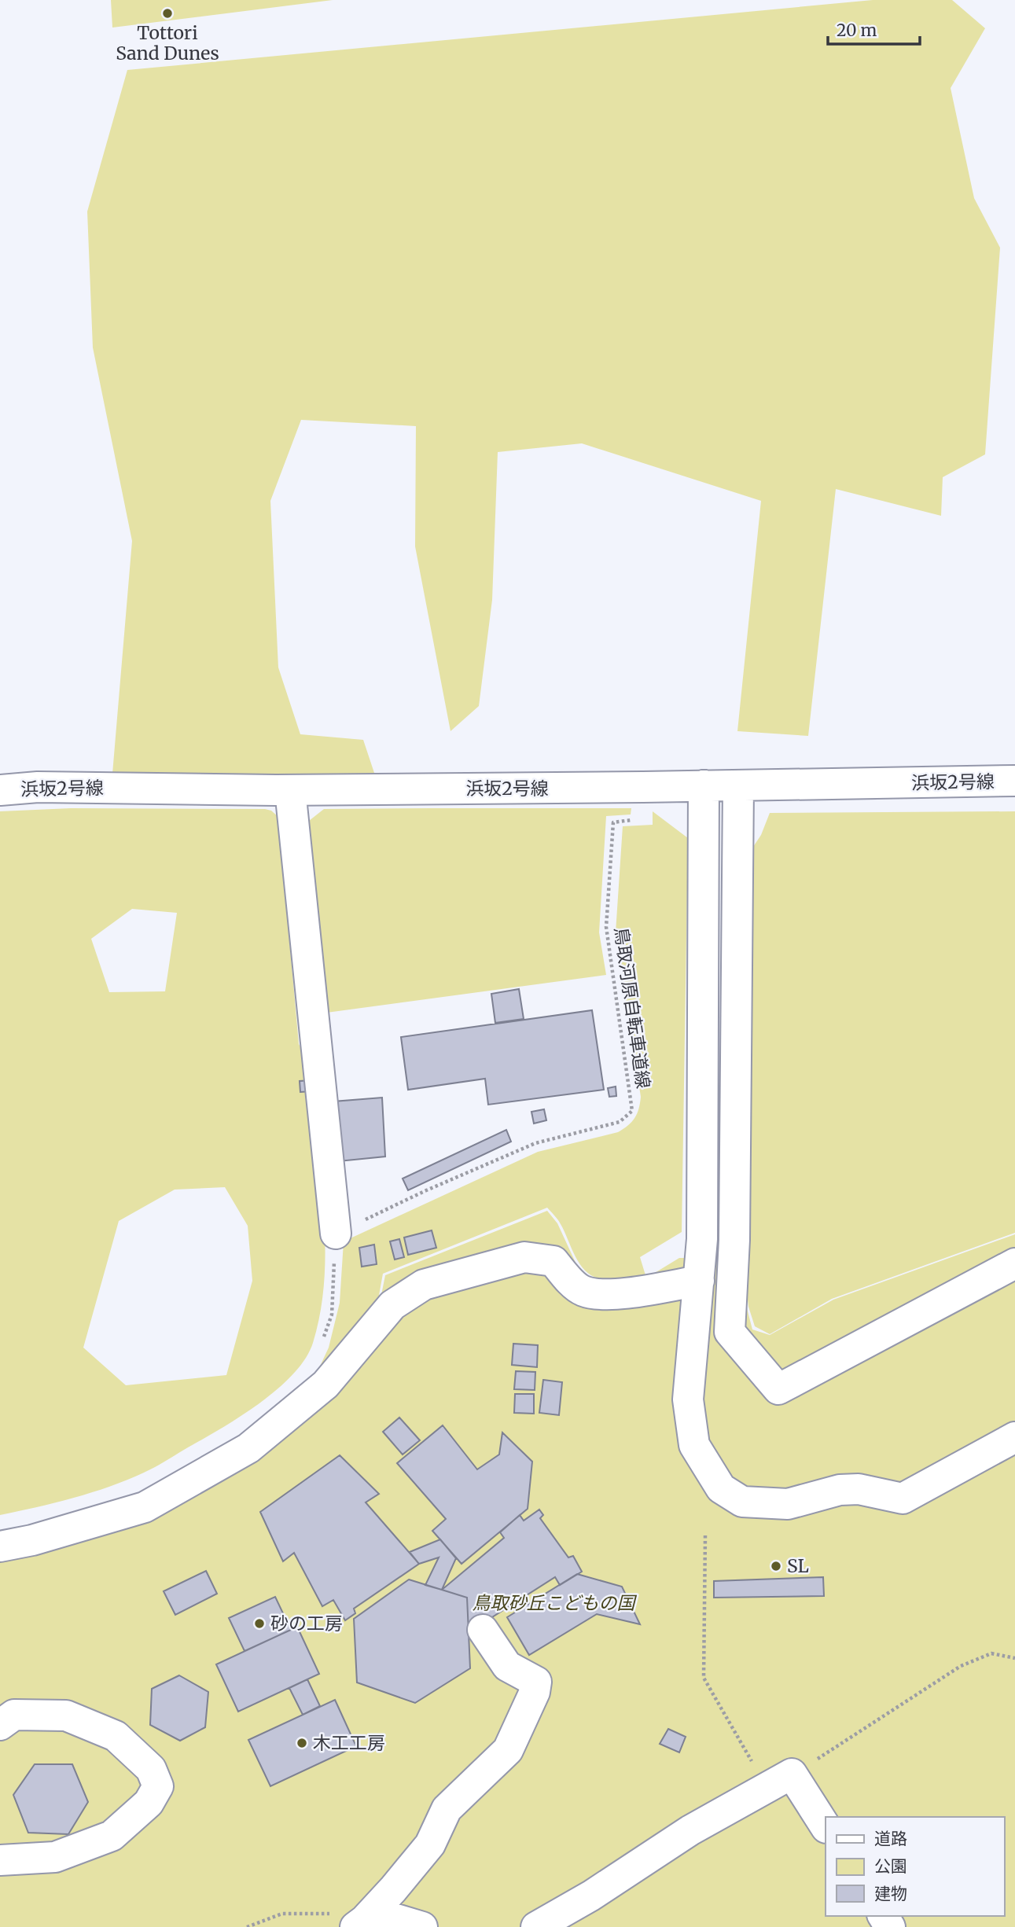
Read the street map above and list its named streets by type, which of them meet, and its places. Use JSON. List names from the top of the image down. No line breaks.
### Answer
{"streets":{"street":["浜坂2号線"],"path":["鳥取河原自転車道線"]},"crossings":[["浜坂2号線","鳥取河原自転車道線"]],"parks":["鳥取砂丘こどもの国"],"places":["Tottori Sand Dunes","SL","砂の工房","木工工房"],"legend":["道路","公園","建物"],"scale_bar":"20 m"}
